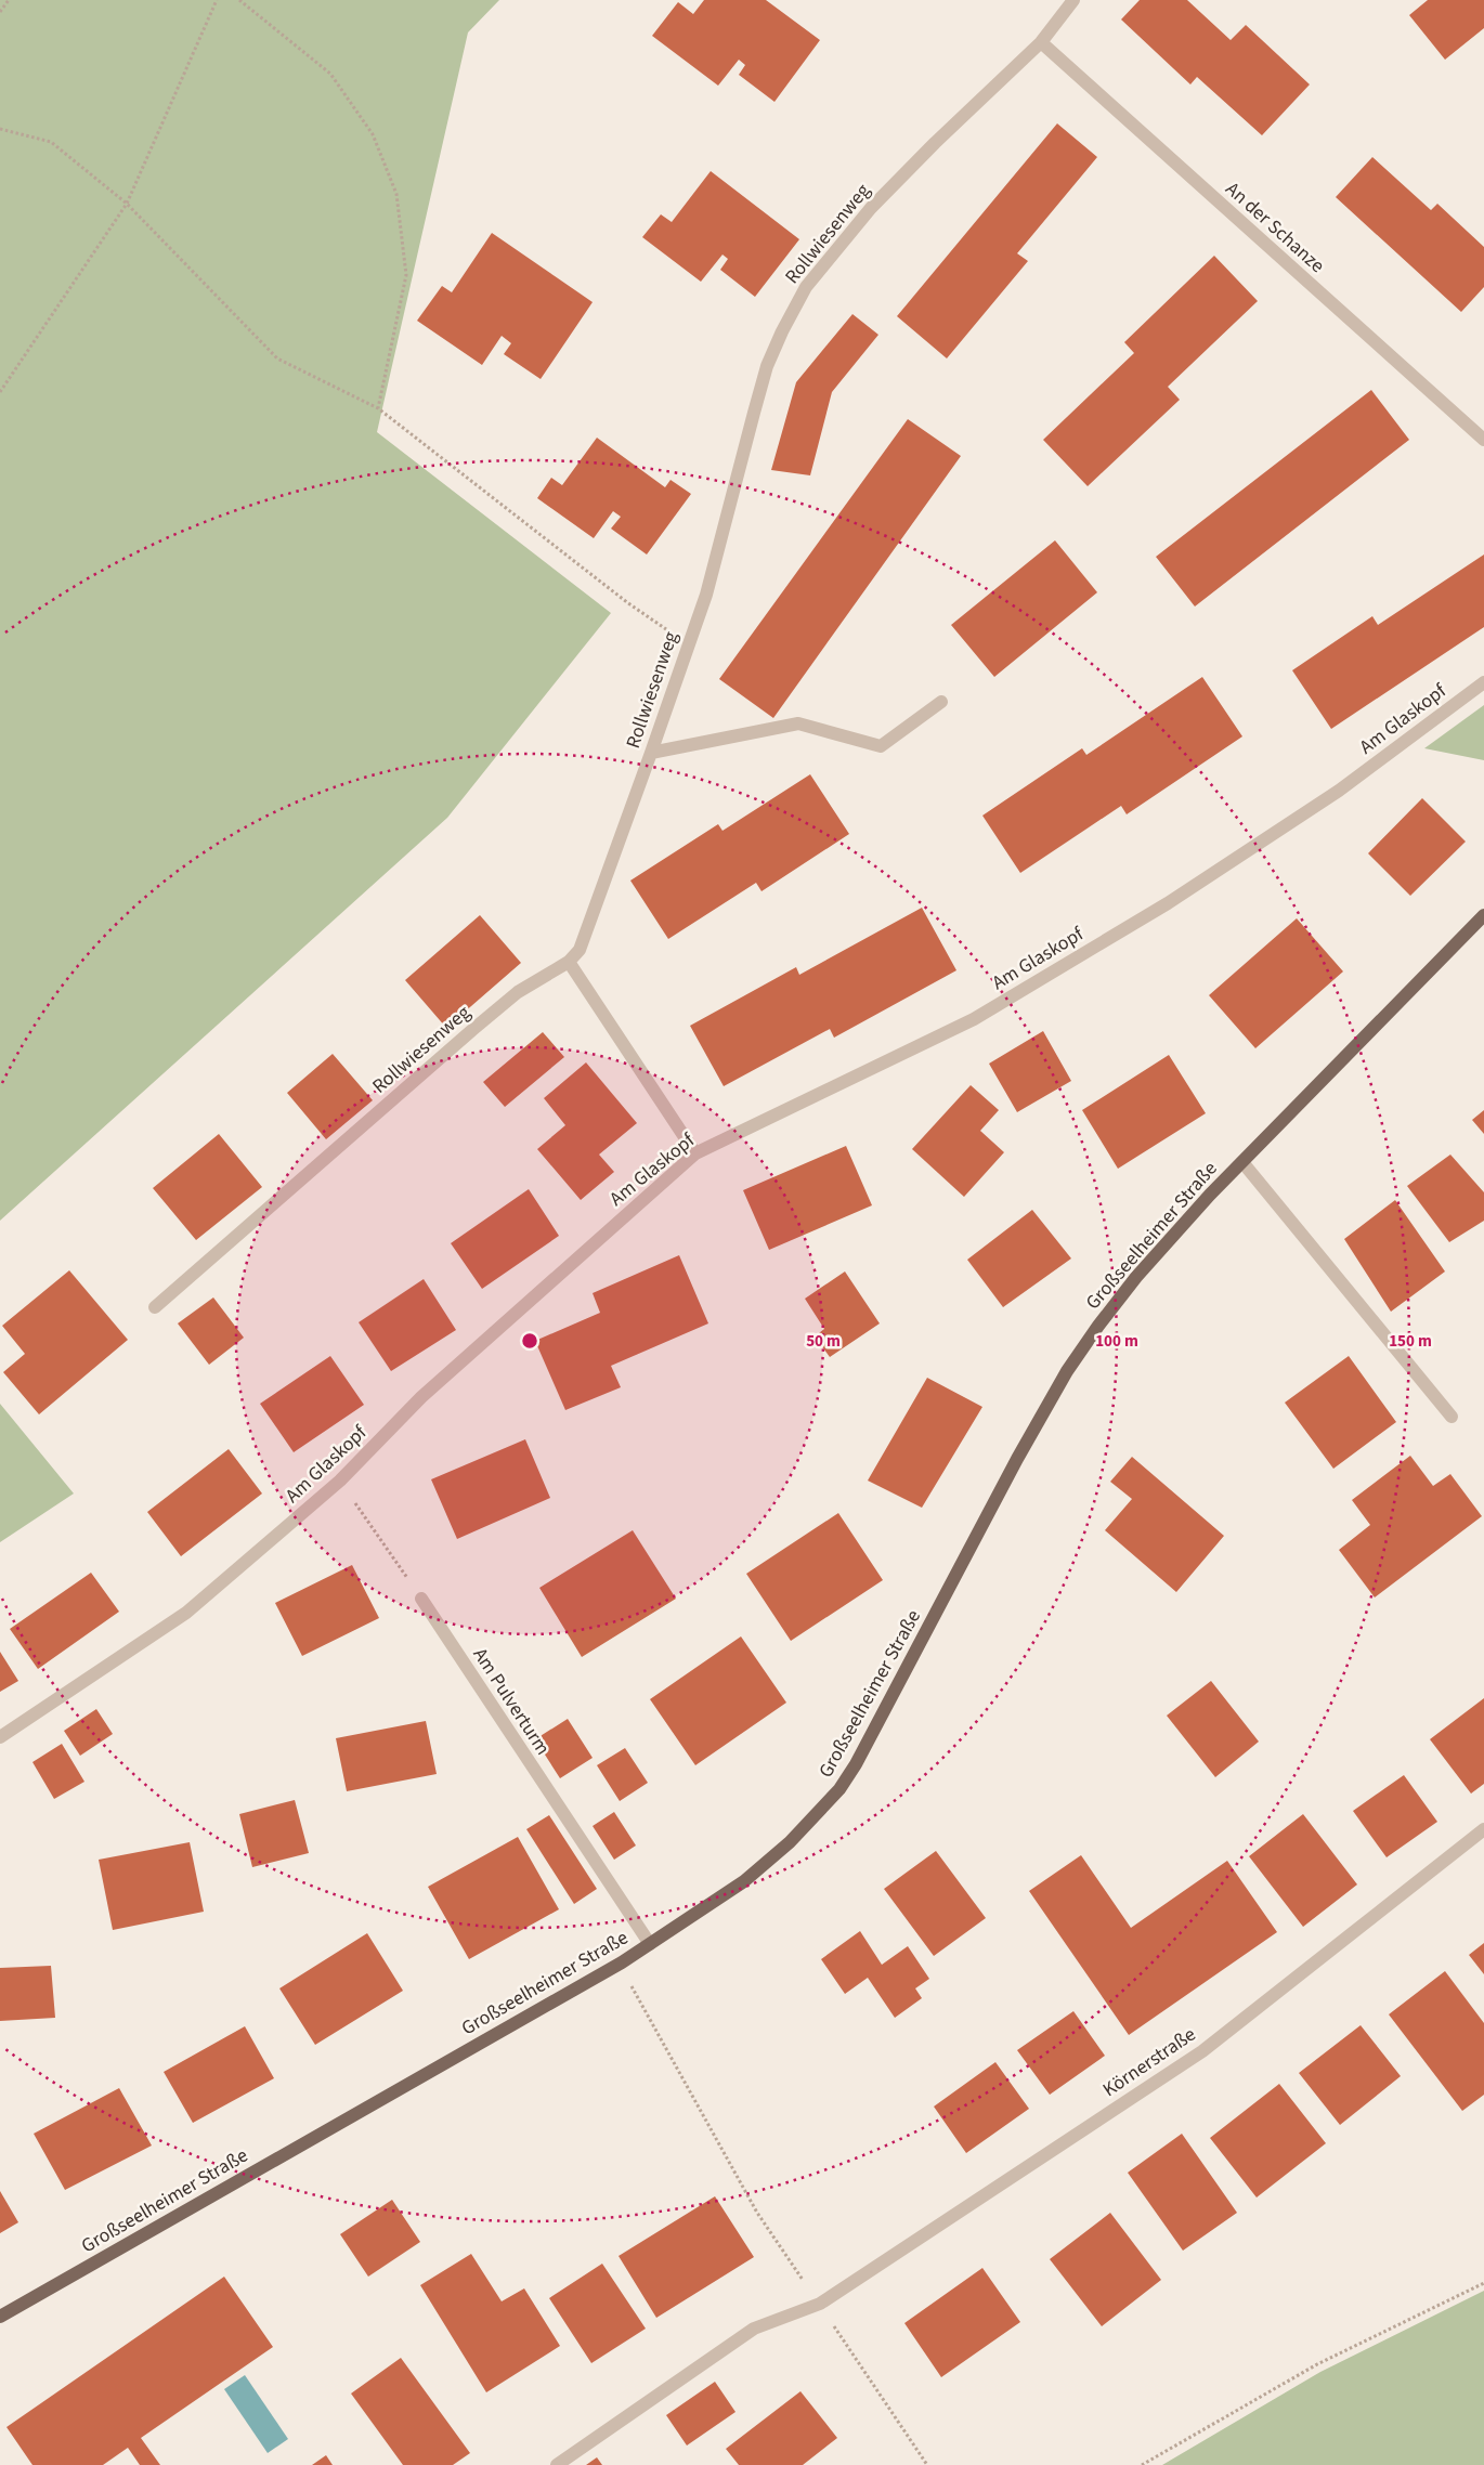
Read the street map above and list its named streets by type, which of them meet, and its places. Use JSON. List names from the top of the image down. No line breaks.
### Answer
{"streets":{"main road":["Großseelheimer Straße"],"street":["An der Schanze","Rollwiesenweg","Am Glaskopf","Am Pulverturm","Körnerstraße"]},"crossings":[["An der Schanze","Rollwiesenweg"],["Großseelheimer Straße","Am Pulverturm"]],"rings":["50 m","100 m","150 m"]}
